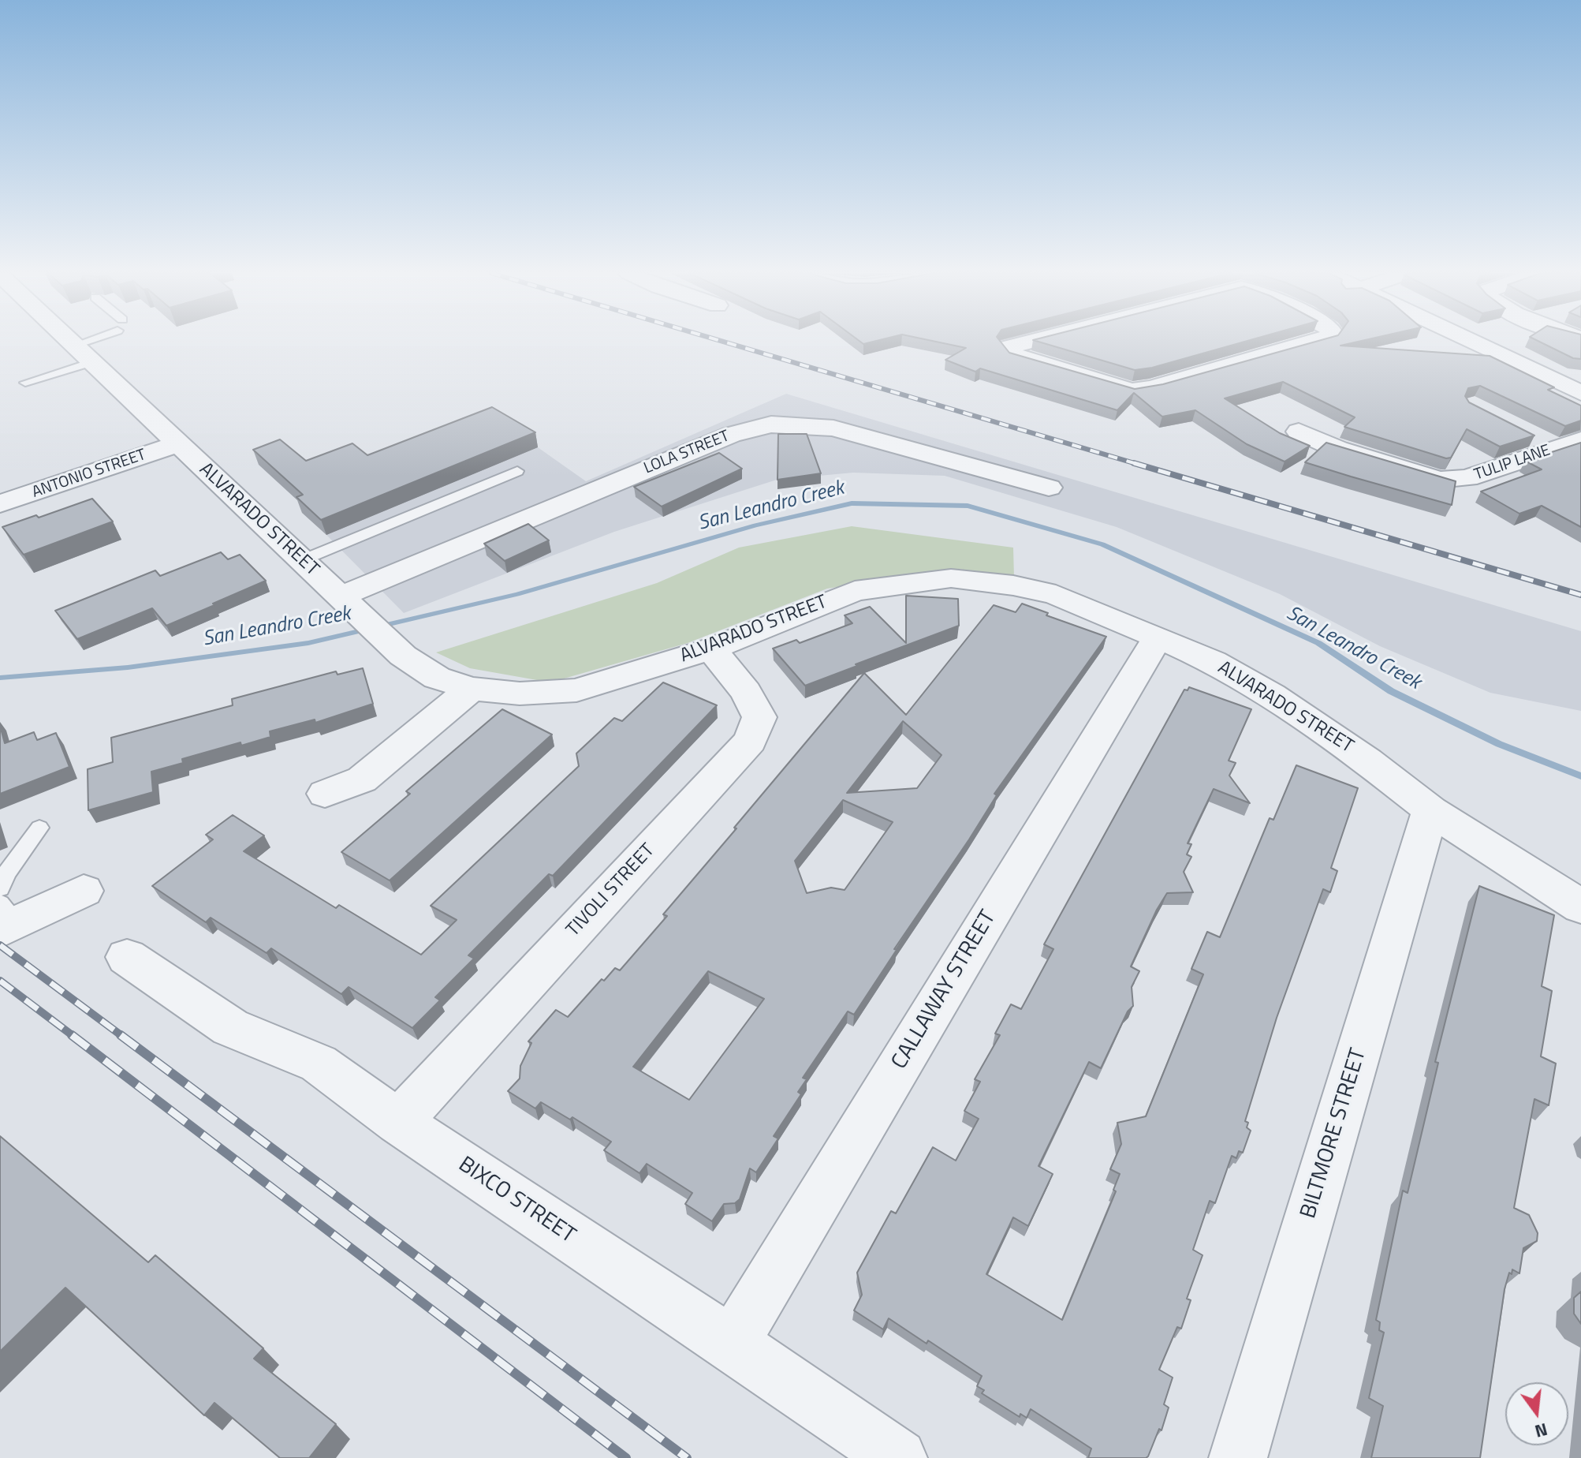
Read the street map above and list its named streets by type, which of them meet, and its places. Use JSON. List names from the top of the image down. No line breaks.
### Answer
{"streets":{"street":["LOLA STREET","TULIP LANE","ANTONIO STREET","ALVARADO STREET","TIVOLI STREET","CALLAWAY STREET","BILTMORE STREET","BIXCO STREET"]},"crossings":[["LOLA STREET","ALVARADO STREET"],["ANTONIO STREET","ALVARADO STREET"],["ALVARADO STREET","TIVOLI STREET"],["ALVARADO STREET","CALLAWAY STREET"],["ALVARADO STREET","BILTMORE STREET"],["TIVOLI STREET","BIXCO STREET"],["CALLAWAY STREET","BIXCO STREET"]],"water":["San Leandro Creek"],"north":"bottom"}
